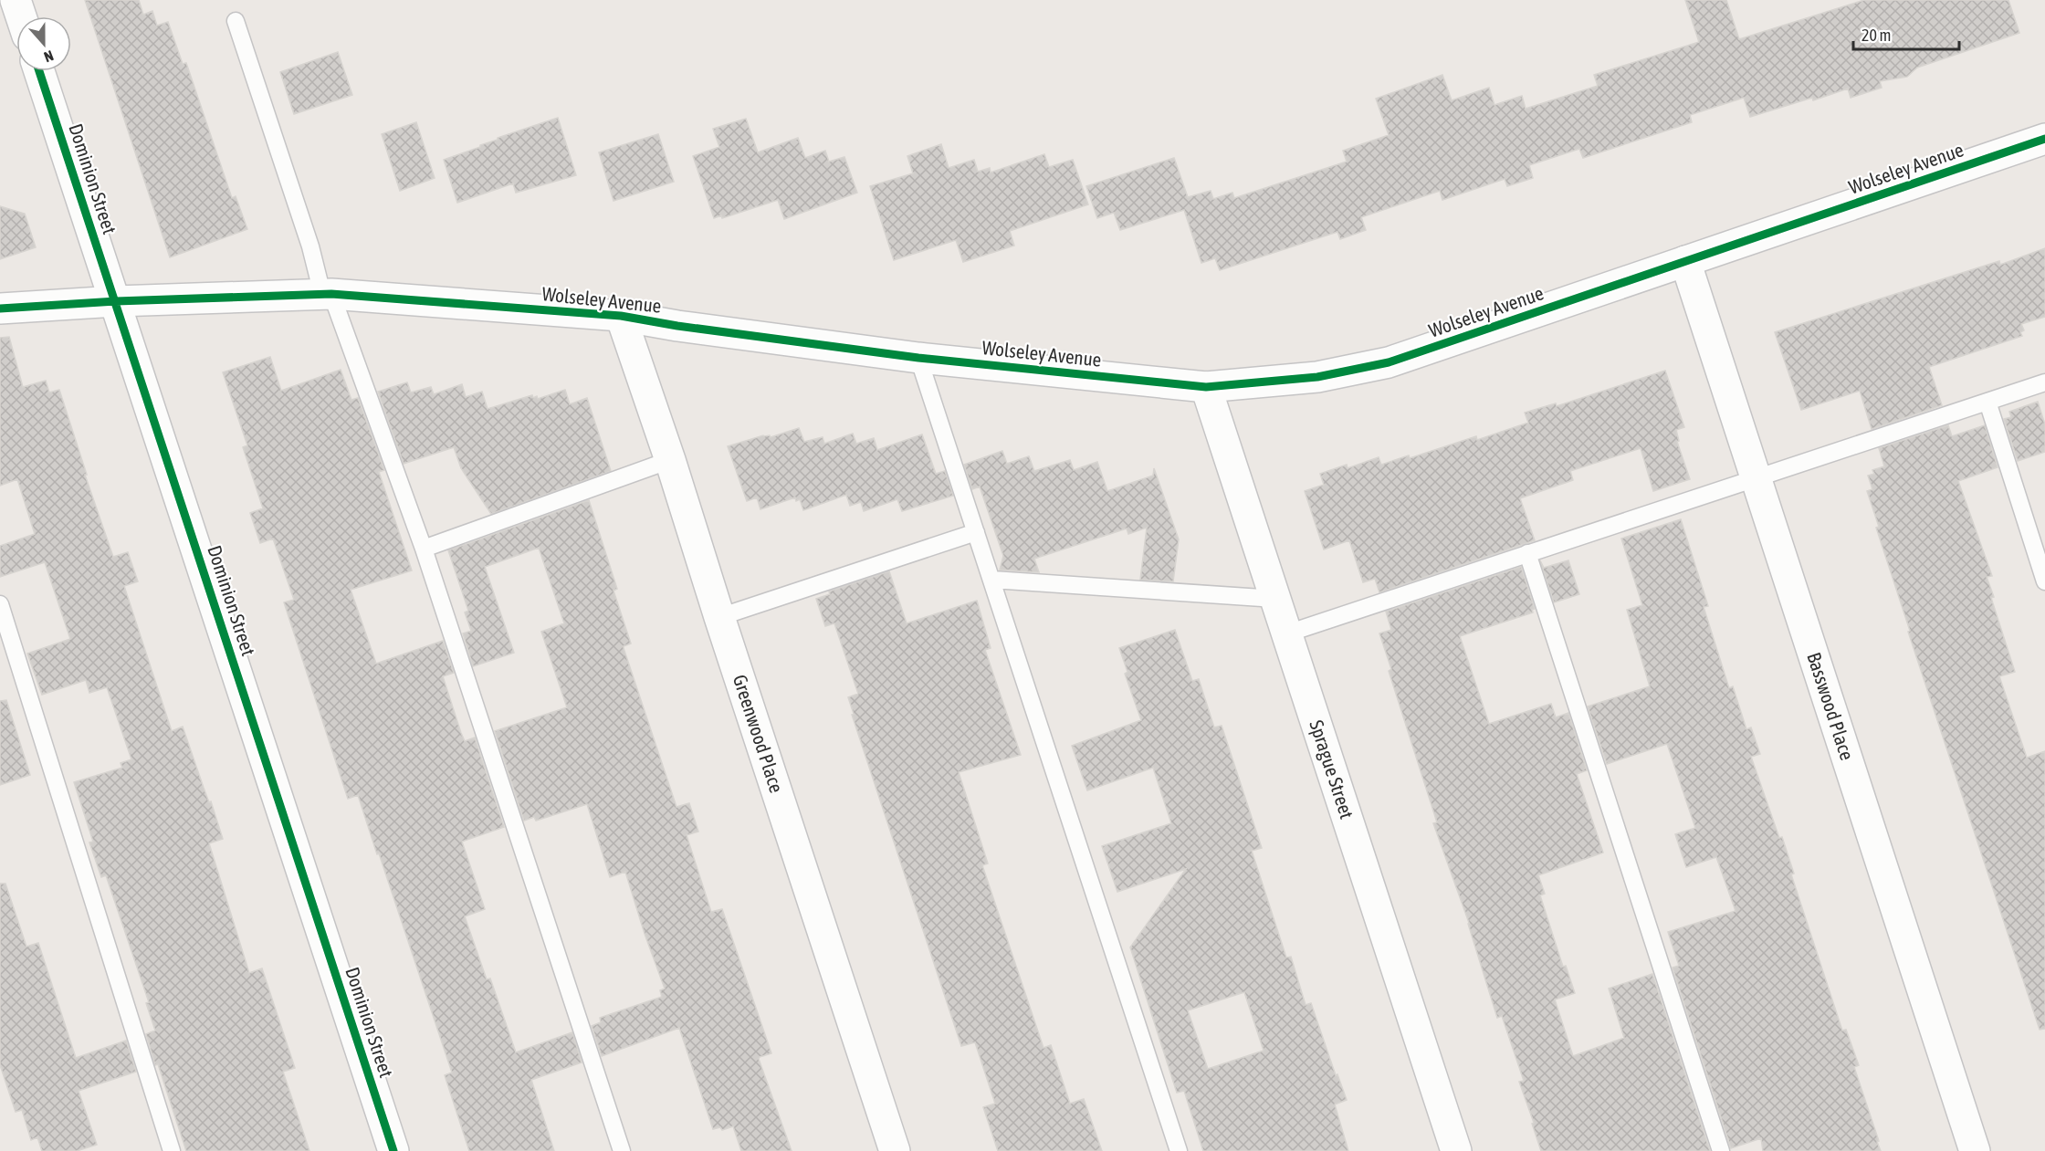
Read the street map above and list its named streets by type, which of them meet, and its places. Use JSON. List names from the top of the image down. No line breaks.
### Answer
{"streets":{"street":["Wolseley Avenue","Dominion Street","Basswood Place","Greenwood Place","Sprague Street"]},"crossings":[["Wolseley Avenue","Dominion Street"],["Wolseley Avenue","Basswood Place"],["Wolseley Avenue","Greenwood Place"],["Wolseley Avenue","Sprague Street"]],"scale_bar":"20 m","north":"bottom"}
